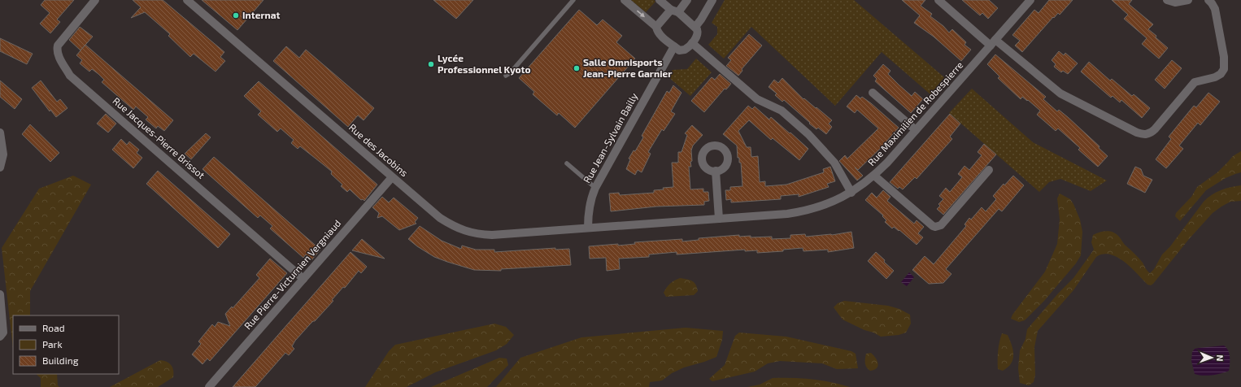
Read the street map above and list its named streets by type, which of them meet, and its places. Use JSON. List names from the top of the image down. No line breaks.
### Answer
{"streets":{"street":["Rue Maximilien de Robespierre","Rue Jacques-Pierre Brissot","Rue Jean-Sylvain Bailly","Rue des Jacobins","Rue Pierre-Victurnien Vergniaud"]},"crossings":[["Rue Maximilien de Robespierre","Rue Jean-Sylvain Bailly"],["Rue Maximilien de Robespierre","Rue des Jacobins"],["Rue Jacques-Pierre Brissot","Rue Pierre-Victurnien Vergniaud"],["Rue Jean-Sylvain Bailly","Rue des Jacobins"],["Rue des Jacobins","Rue Pierre-Victurnien Vergniaud"]],"places":["Internat","Lycée Professionnel Kyoto","Salle Omnisports Jean-Pierre Garnier"],"legend":["Road","Park","Building"],"north":"right"}
